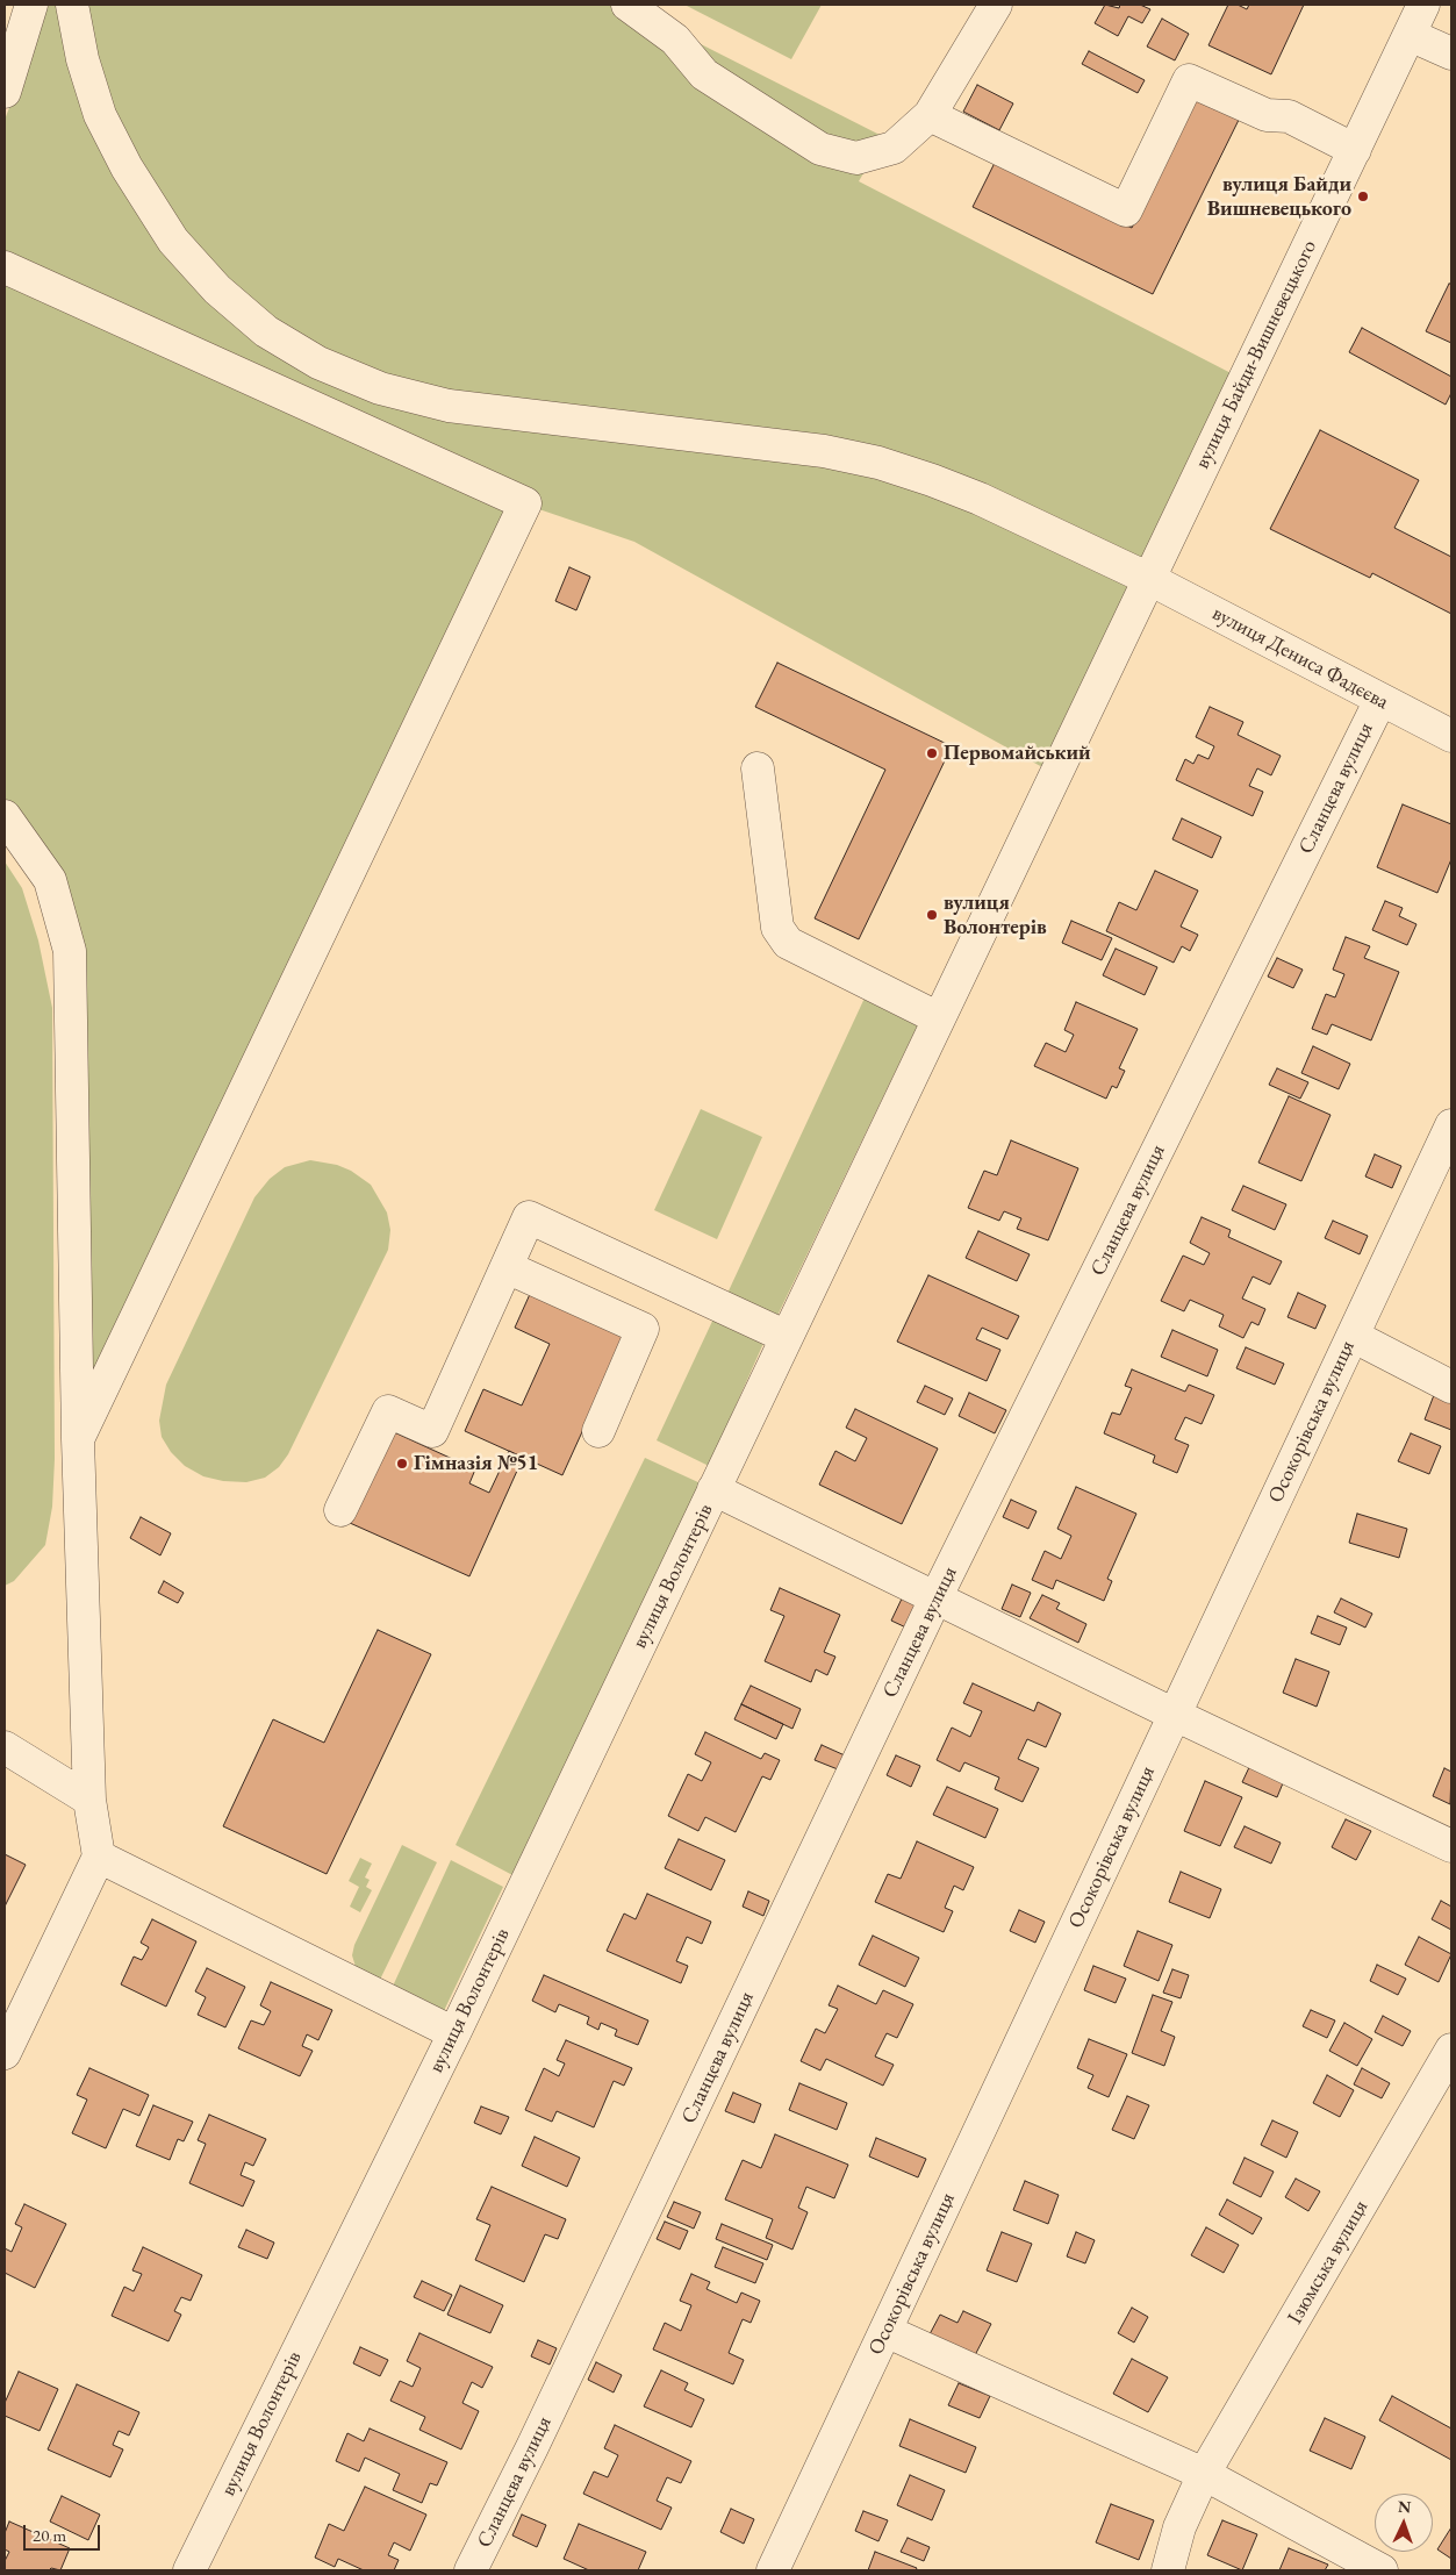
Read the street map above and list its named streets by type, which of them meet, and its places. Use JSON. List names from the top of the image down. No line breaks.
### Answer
{"streets":{"street":["вулиця Байди-Вишневецького","вулиця Дениса Фадєєва","Сланцева вулиця","Осокорівська вулиця","вулиця Волонтерів","Ізюмська вулиця"]},"crossings":[["вулиця Байди-Вишневецького","вулиця Дениса Фадєєва"],["вулиця Байди-Вишневецького","вулиця Волонтерів"],["вулиця Дениса Фадєєва","Сланцева вулиця"],["вулиця Дениса Фадєєва","вулиця Волонтерів"]],"places":["вулиця Байди Вишневецького","Первомайський","вулиця Волонтерів","Гімназія №51"],"scale_bar":"20 m","north":"top"}
